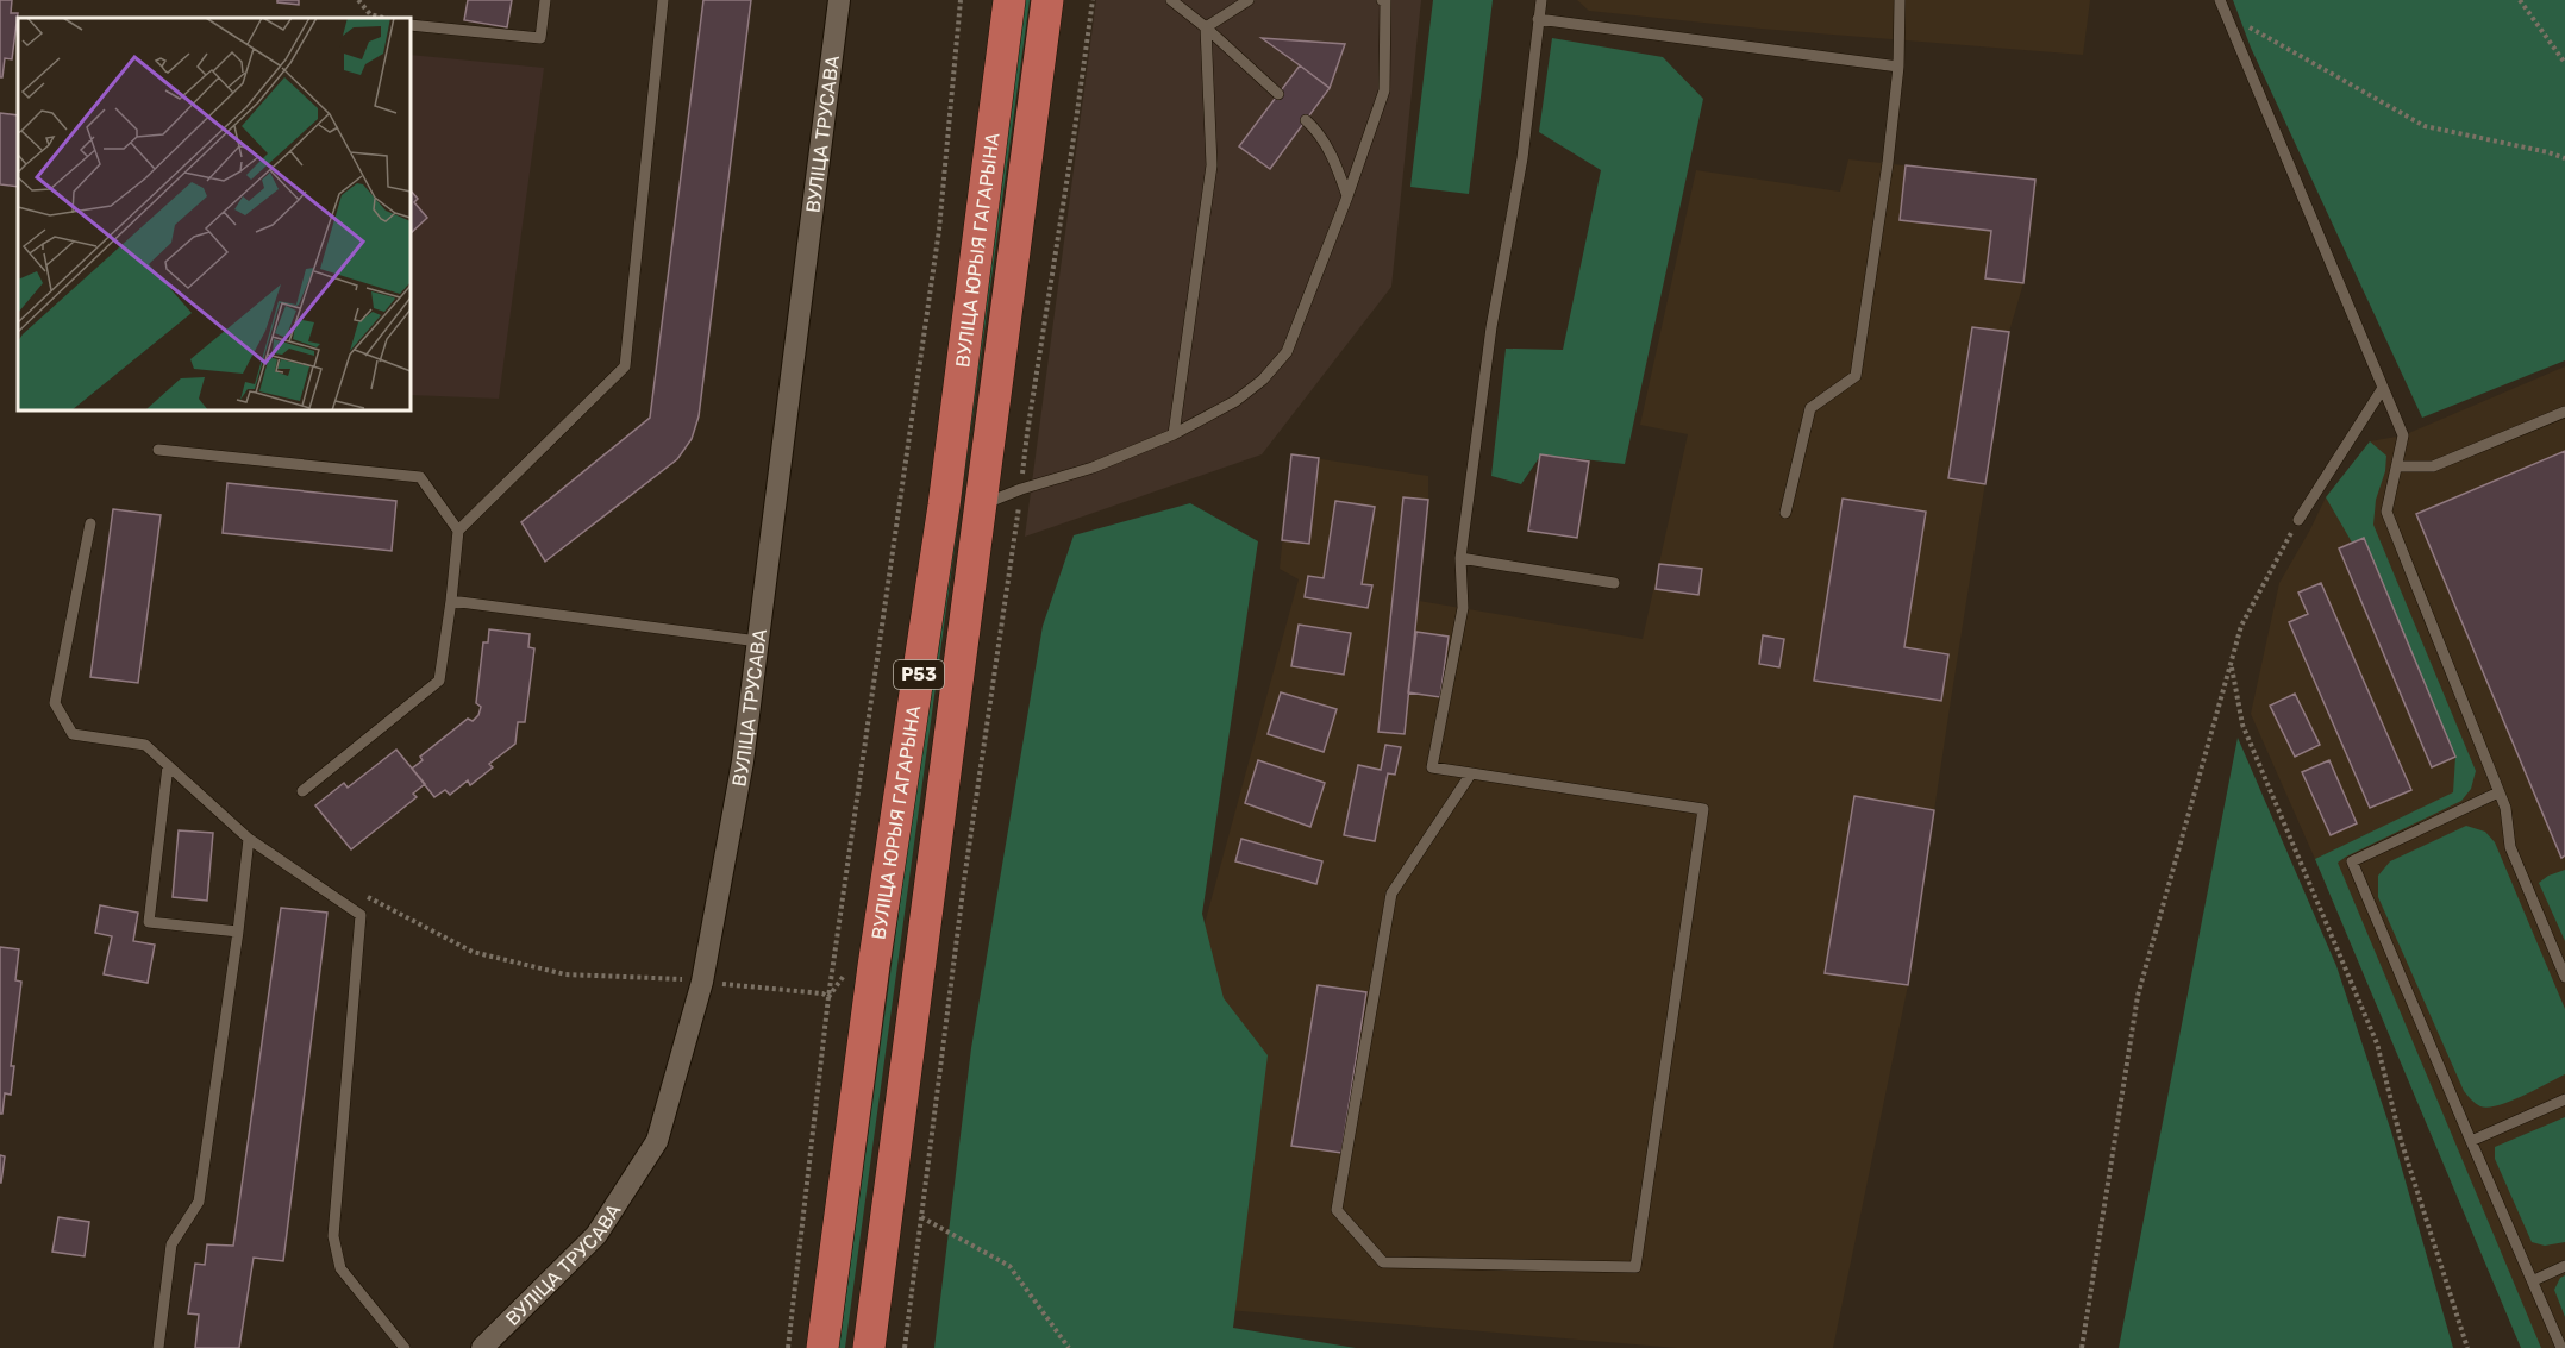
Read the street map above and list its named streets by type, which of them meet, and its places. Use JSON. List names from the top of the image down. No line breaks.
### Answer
{"streets":{"main road":["ВУЛІЦА ЮРЫЯ ГАГАРЫНА","Р53"],"street":["ВУЛІЦА ТРУСАВА"]}}
